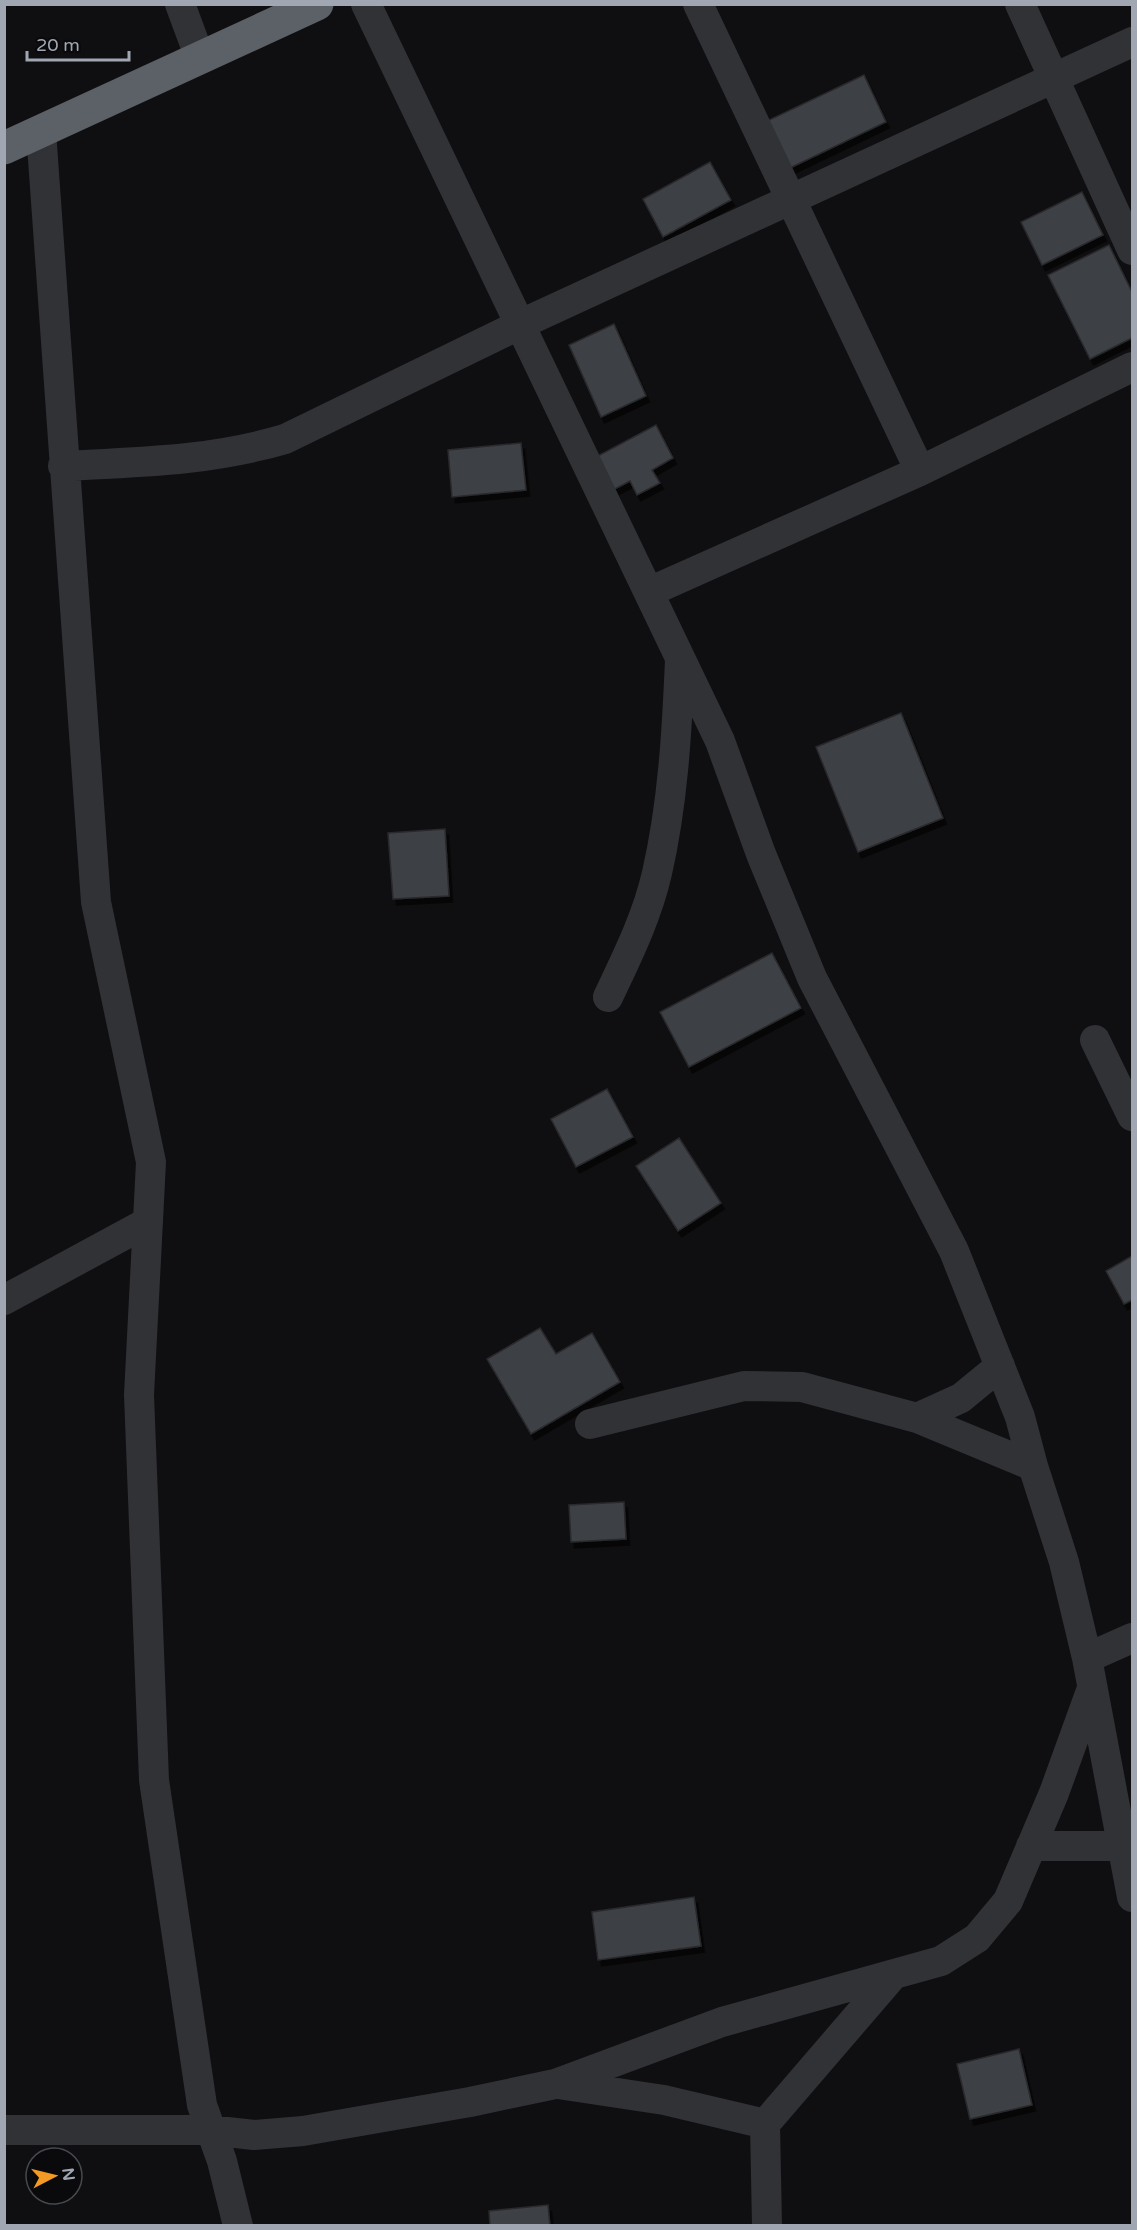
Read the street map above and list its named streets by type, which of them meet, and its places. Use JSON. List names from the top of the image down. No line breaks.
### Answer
{"scale_bar":"20 m","north":"right"}
